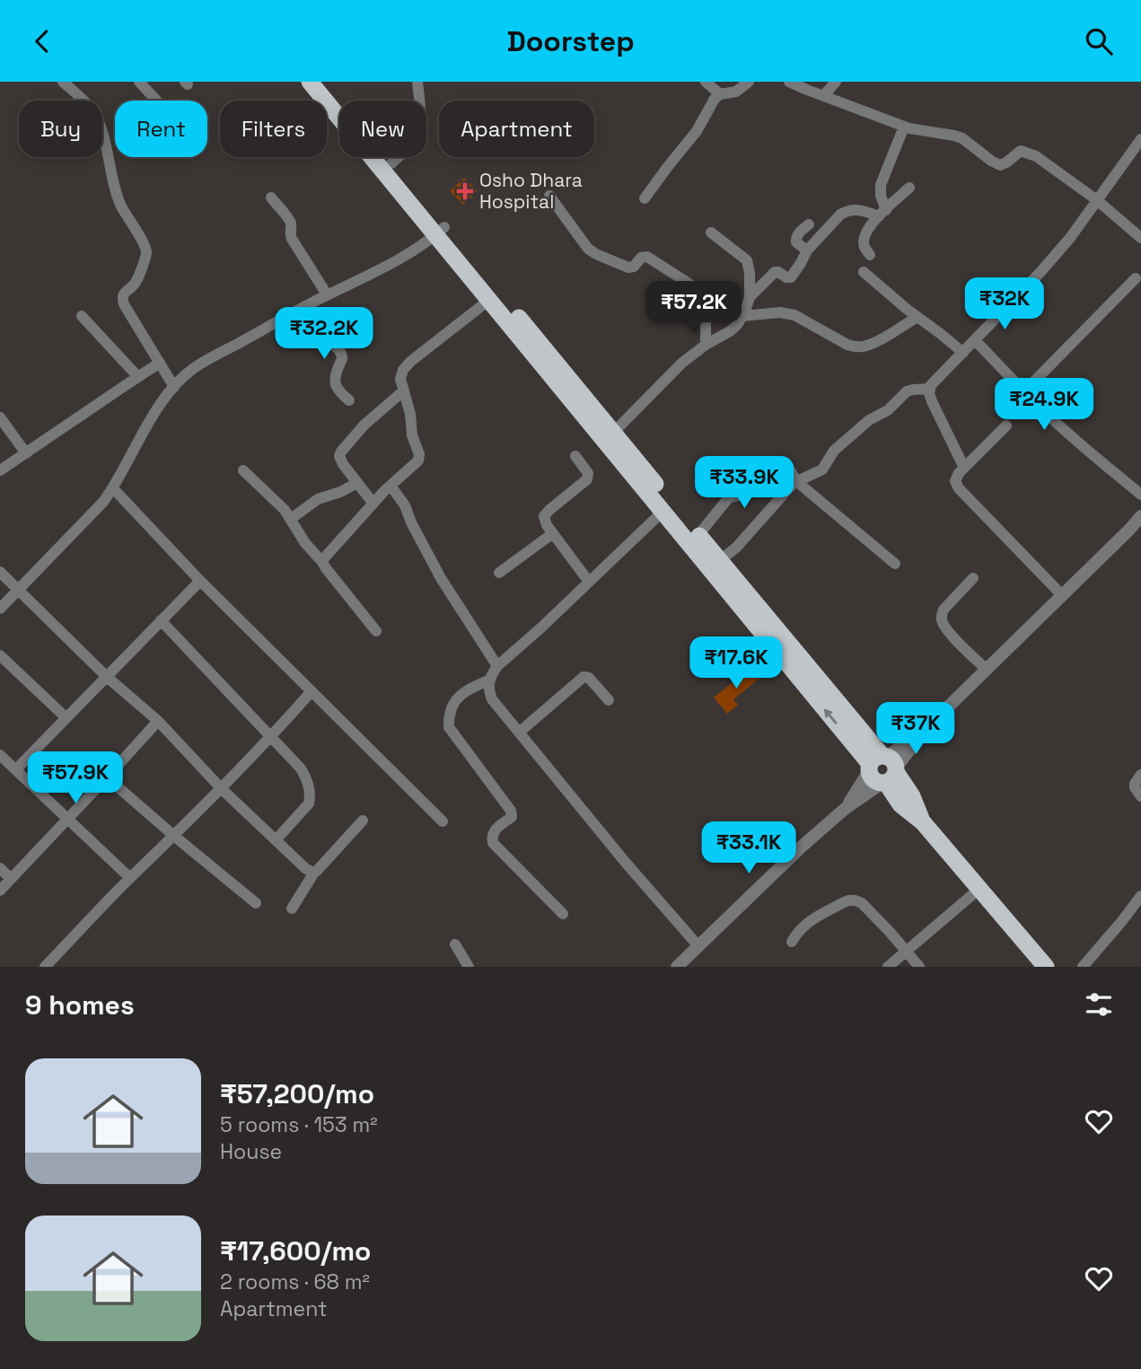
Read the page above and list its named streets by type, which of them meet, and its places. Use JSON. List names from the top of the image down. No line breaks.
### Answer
{"places":{"health":["Osho Dhara Hospital"]},"page":{"header":"Doorstep","chip":["Buy","Rent","Filters","New","Apartment"],"price":["₹32K","₹57.2K","₹32.2K","₹24.9K","₹33.9K","₹17.6K","₹37K","₹57.9K","₹33.1K"],"heading":"9 homes","list":[{"name":"₹57,200/mo","note":"5 rooms · 153 m² · House"},{"name":"₹17,600/mo","note":"2 rooms · 68 m² · Apartment"}]}}
